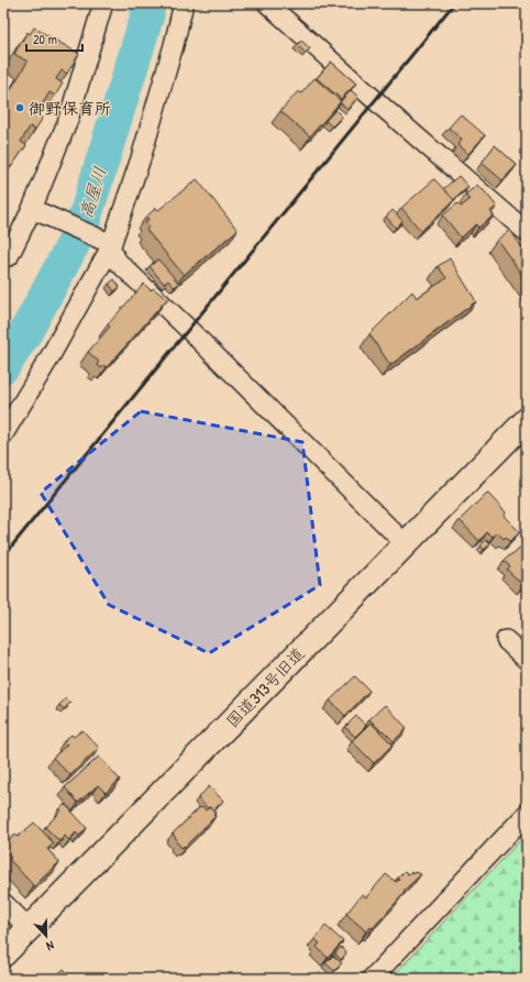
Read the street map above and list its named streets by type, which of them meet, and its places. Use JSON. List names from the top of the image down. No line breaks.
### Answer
{"streets":{"street":["国道313号旧道"]},"water":["高屋川"],"places":["御野保育所"],"scale_bar":"20 m","north":"bottom"}
